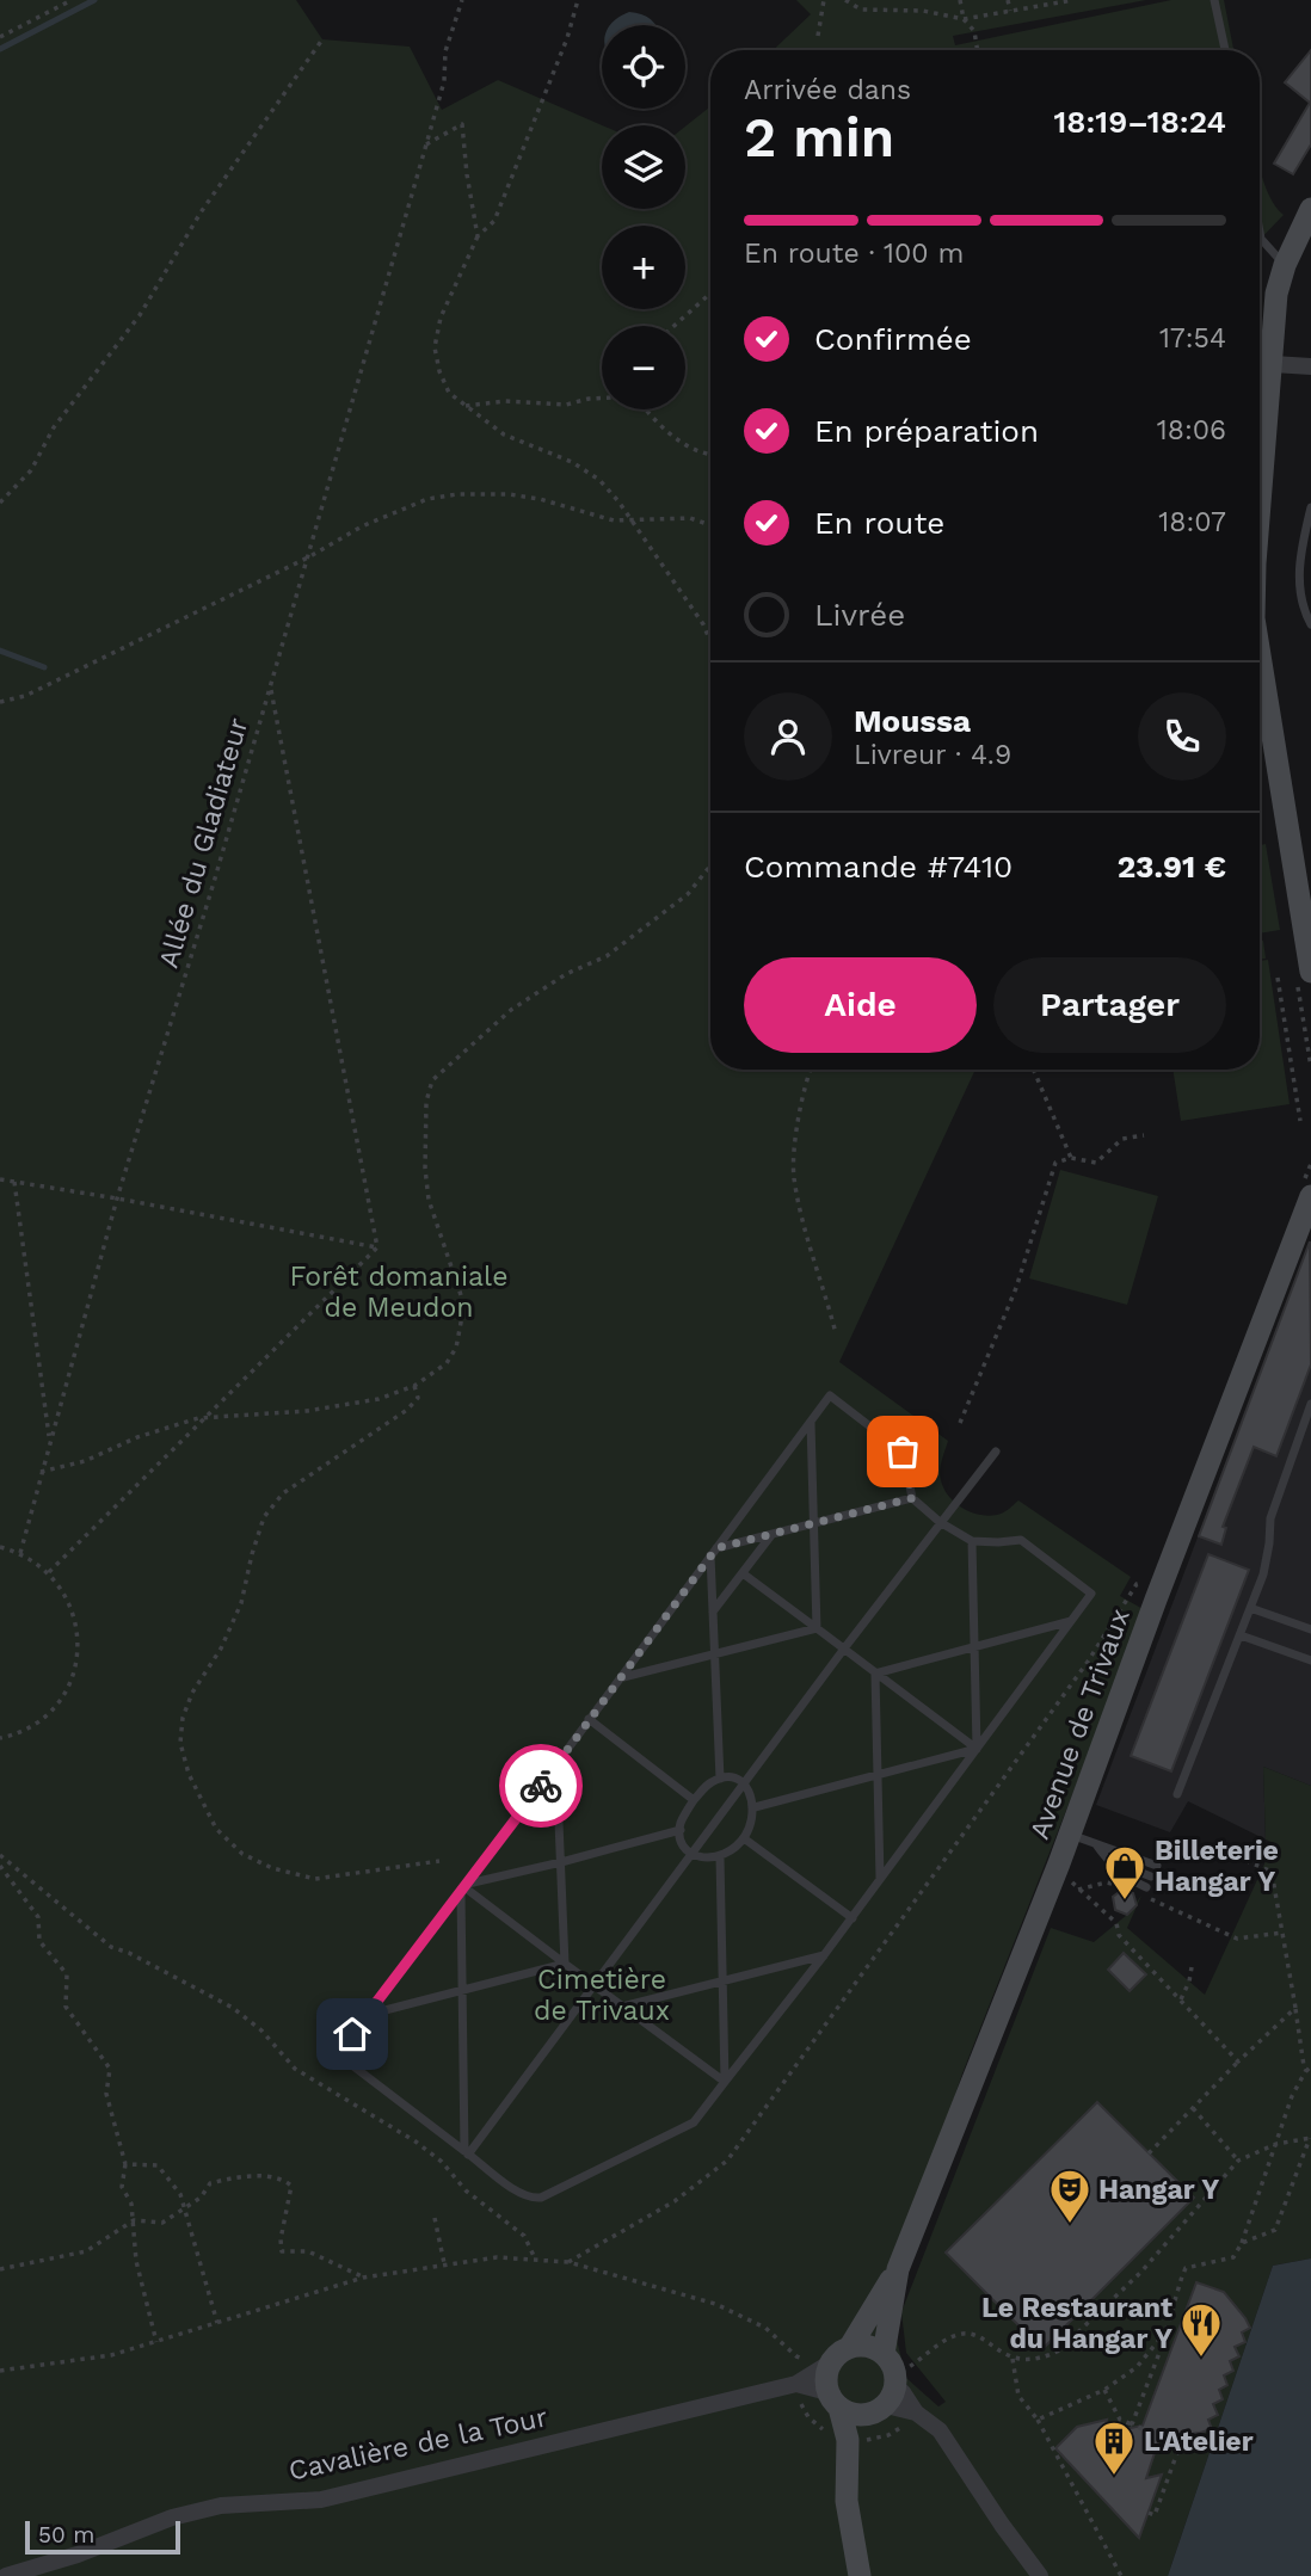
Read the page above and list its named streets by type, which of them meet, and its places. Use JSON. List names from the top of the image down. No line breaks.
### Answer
{"streets":{"main road":["Avenue de Trivaux"],"street":["Cavalière de la Tour"],"path":["Allée du Gladiateur"]},"crossings":[["Avenue de Trivaux","Cavalière de la Tour"]],"parks":["Forêt domaniale de Meudon","Cimetière de Trivaux"],"places":{"shop":["Billeterie Hangar Y"],"theatre":["Hangar Y"],"restaurant":["Le Restaurant du Hangar Y"],"building":["L'Atelier"]},"scale_bar":"50 m","page":{"map_buttons":["+","−"],"heading":["2 min","Arrivée dans","18:19–18:24"],"panel":["Moussa","Livreur · 4.9","Commande #7410","23.91 €"],"bar":"En route · 100 m","list":[["Confirmée","17:54"],["En préparation","18:06"],["En route","18:07"],"Livrée"],"buttons":["Aide","Partager"],"scale":"50 m"}}
